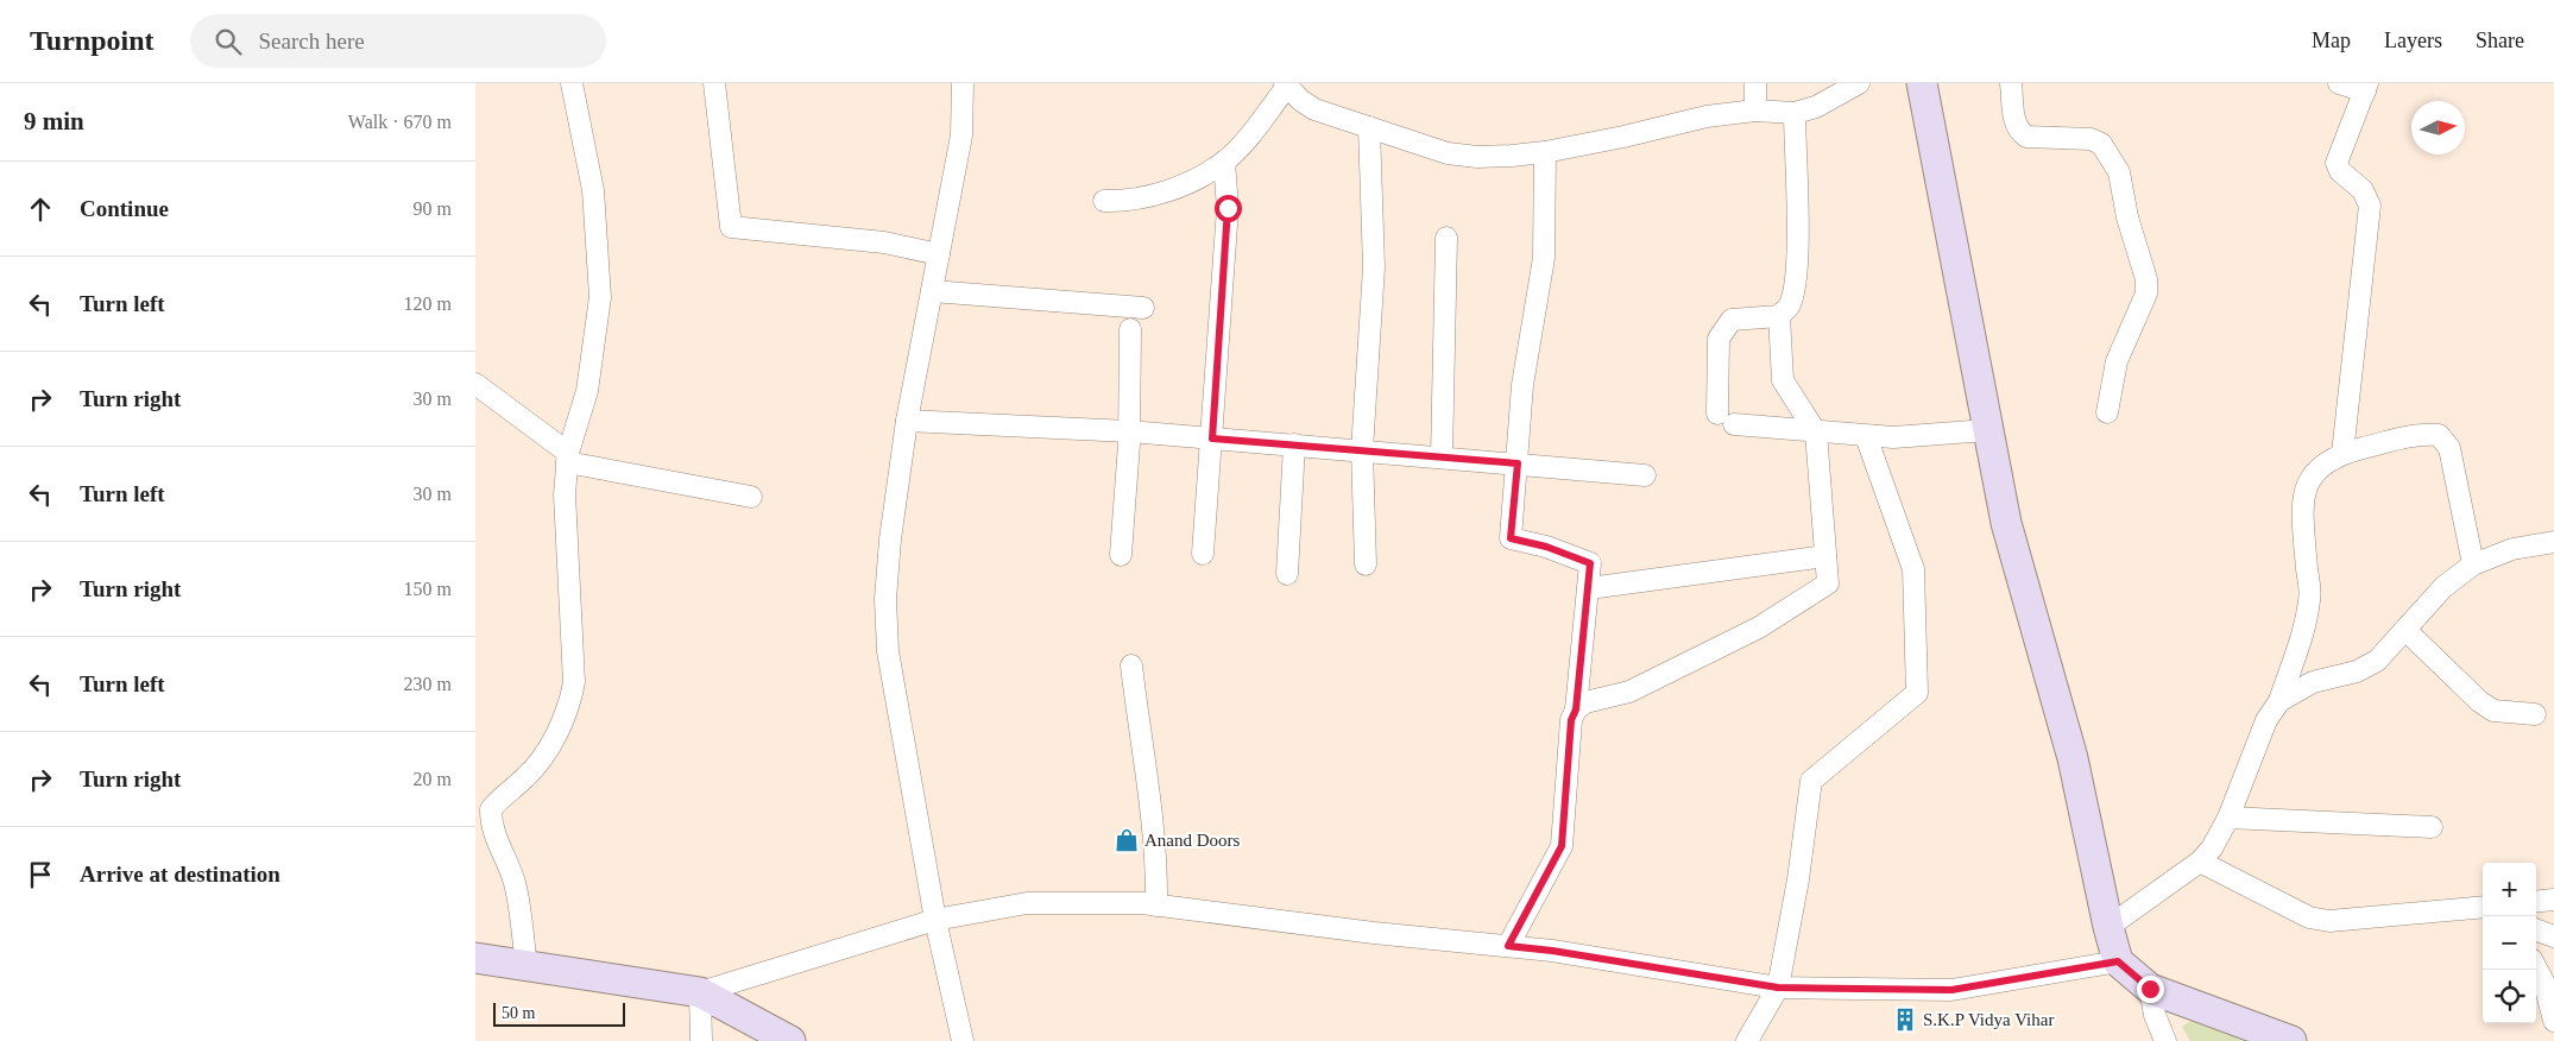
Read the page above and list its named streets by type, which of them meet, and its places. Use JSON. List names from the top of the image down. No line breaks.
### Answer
{"places":{"shop":["Anand Doors"],"building":["S.K.P Vidya Vihar"]},"scale_bar":"50 m","north":"right","page":{"header":"Turnpoint","search":"Search here","nav":["Map","Layers","Share"],"heading":["9 min","Walk · 670 m"],"list":[["Continue","90 m"],["Turn left","120 m"],["Turn right","30 m"],["Turn left","30 m"],["Turn right","150 m"],["Turn left","230 m"],["Turn right","20 m"],"Arrive at destination"],"map_buttons":["+","−"],"scale":"50 m"}}
